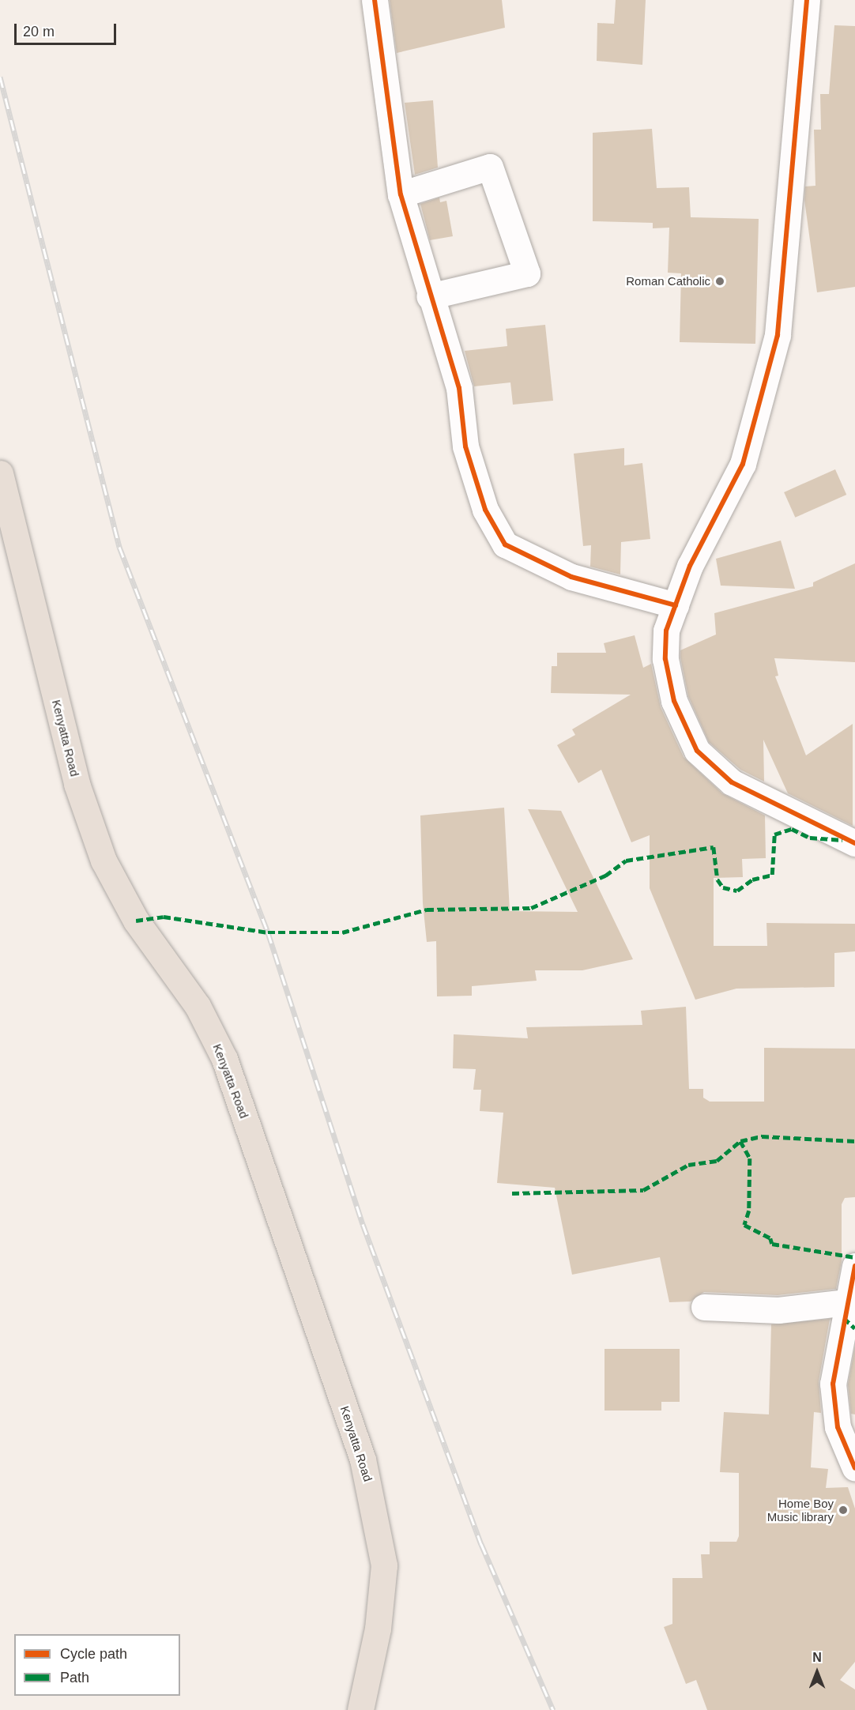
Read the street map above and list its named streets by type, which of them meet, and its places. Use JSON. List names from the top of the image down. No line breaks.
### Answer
{"streets":{"highway":["Kenyatta Road"]},"places":["Roman Catholic","Home Boy Music library"],"legend":["Cycle path","Path"],"scale_bar":"20 m","north":"top"}
